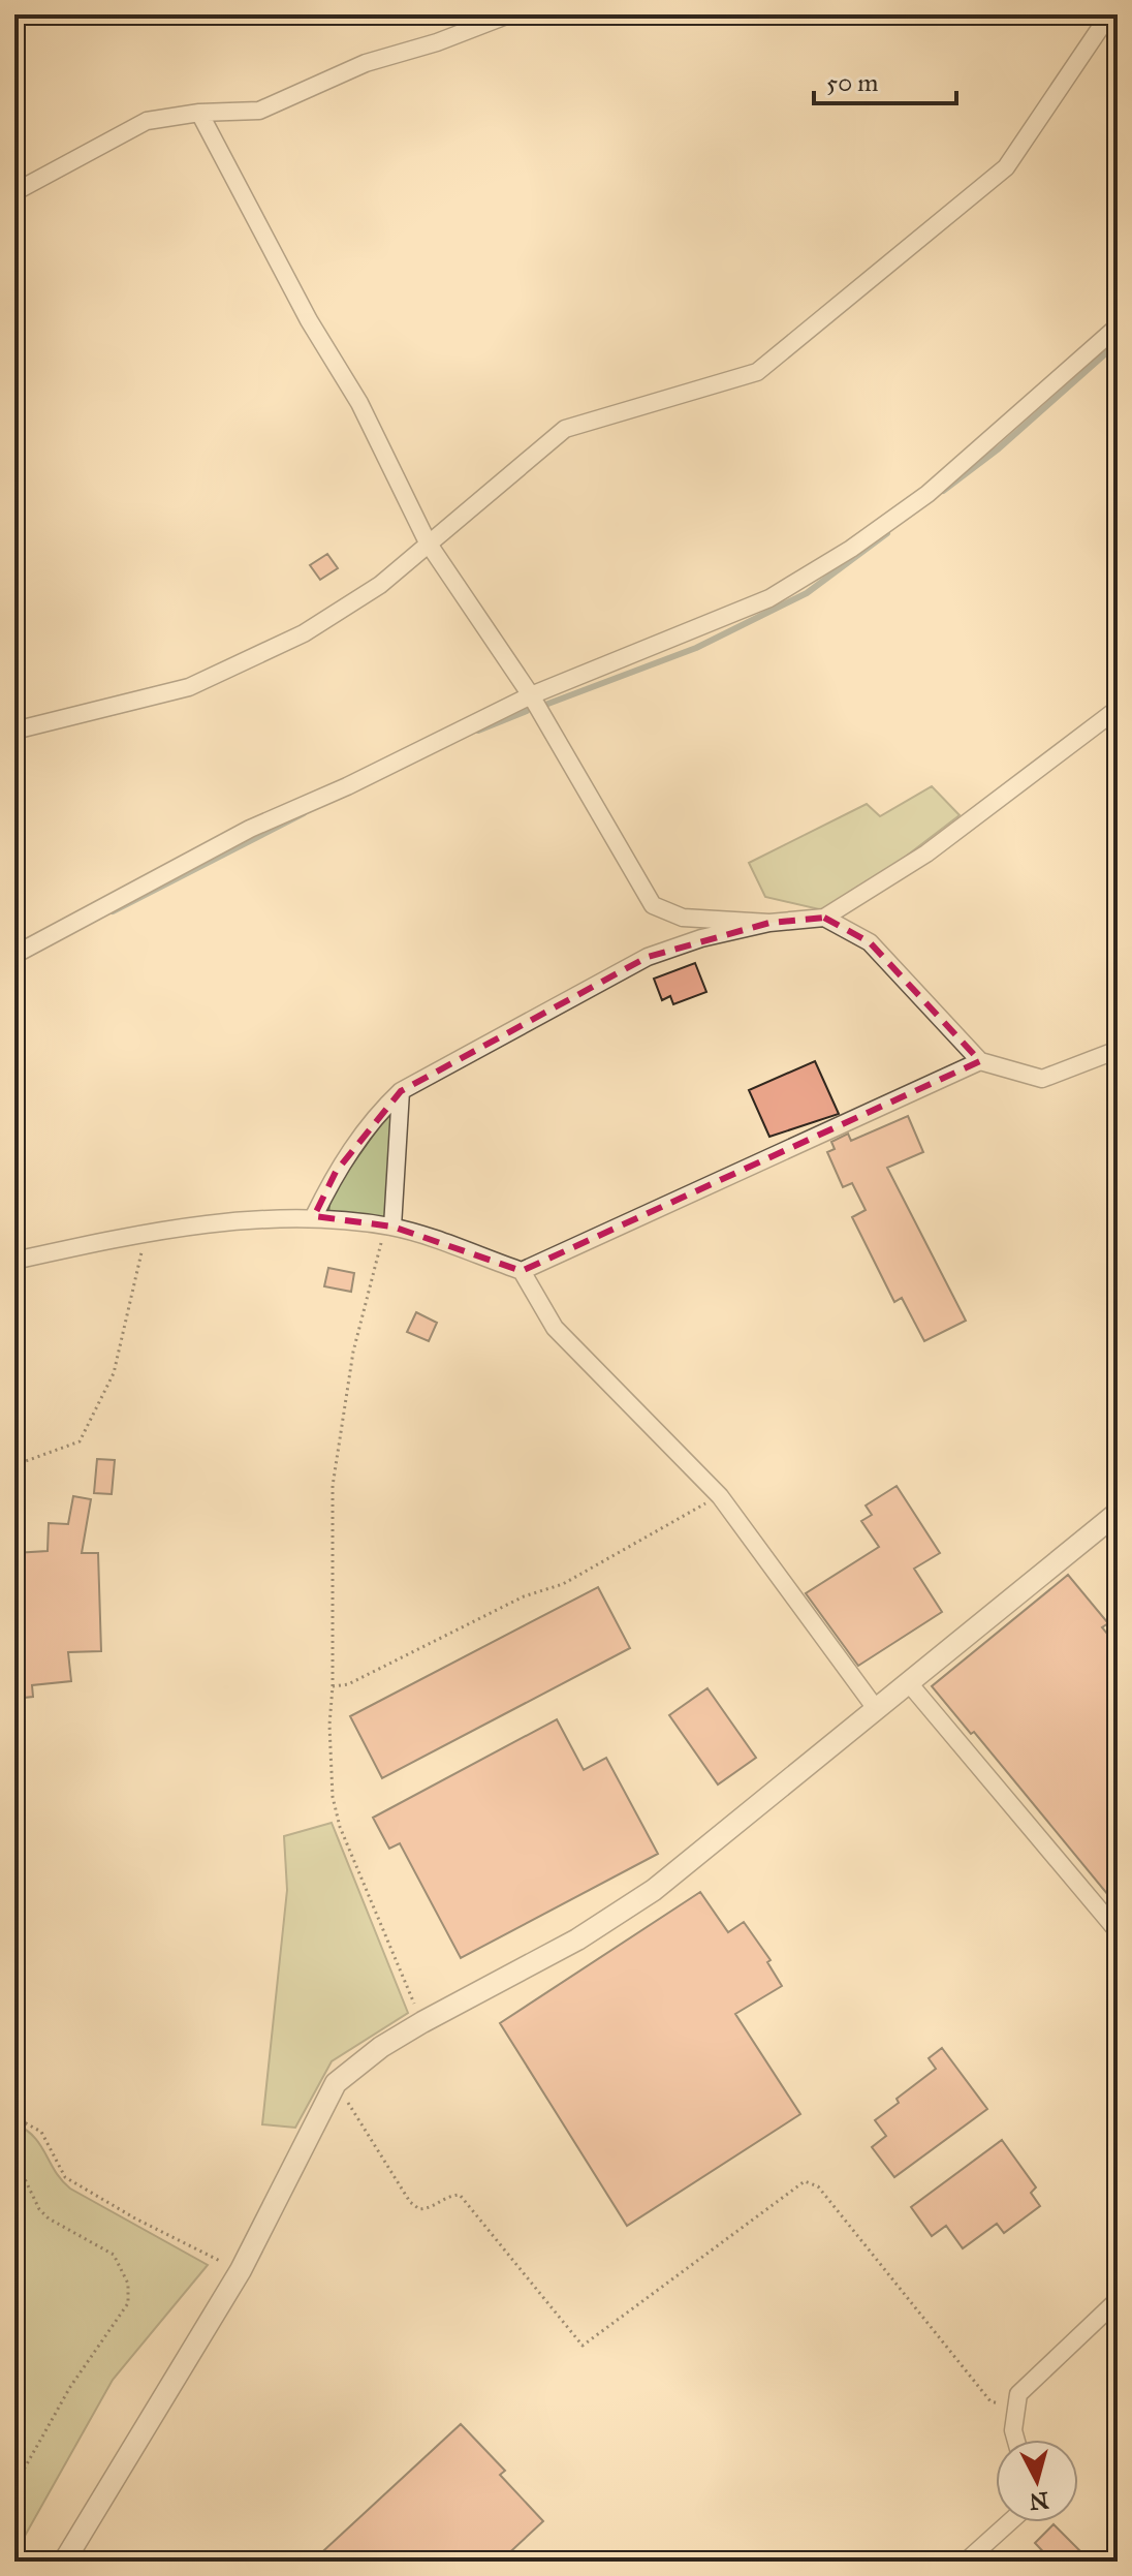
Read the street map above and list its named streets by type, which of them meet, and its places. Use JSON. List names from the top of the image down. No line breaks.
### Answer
{"scale_bar":"50 m","north":"bottom"}
